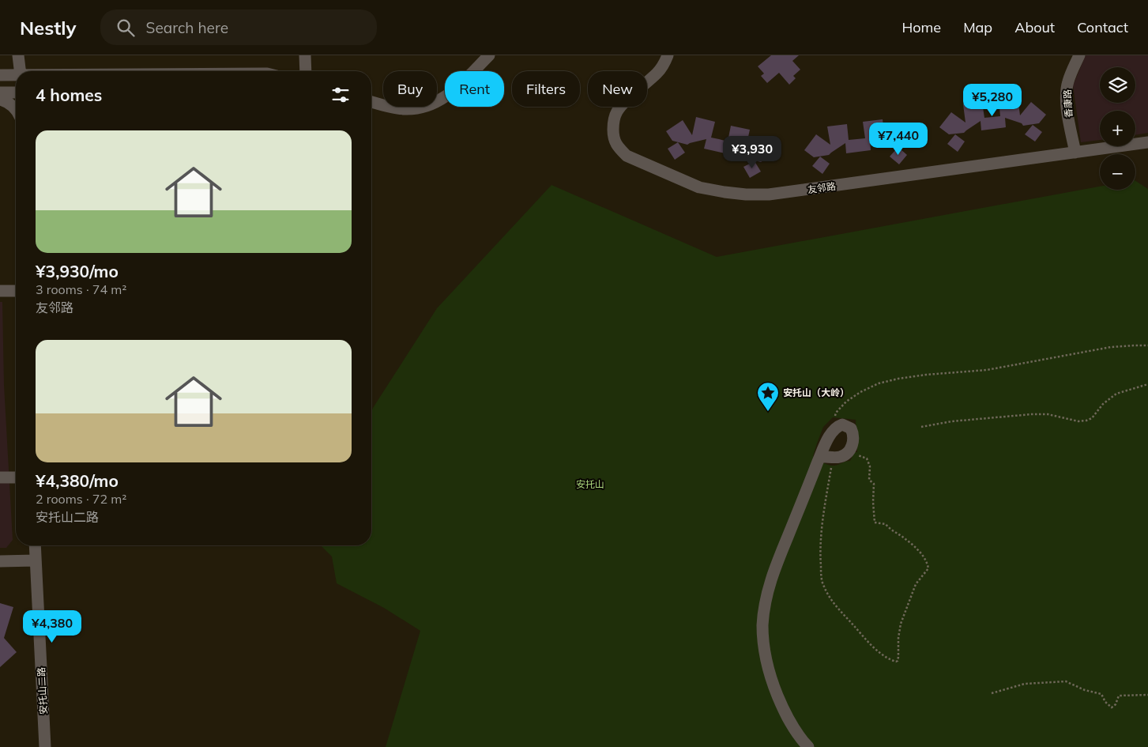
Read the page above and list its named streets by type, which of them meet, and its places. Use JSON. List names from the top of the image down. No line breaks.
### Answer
{"streets":{"street":["香康路","友邻路","安托山二路"]},"crossings":[["香康路","友邻路"]],"parks":["安托山"],"places":{"place":["安托山（大岭）"]},"page":{"header":"Nestly","search":"Search here","nav":["Home","Map","About","Contact"],"map_buttons":["+","−"],"chip":["Buy","Rent","Filters","New"],"heading":"4 homes","price":["¥5,280","¥7,440","¥3,930","¥4,380"],"list":[{"name":"¥3,930/mo","note":"3 rooms · 74 m² · 友邻路"},{"name":"¥4,380/mo","note":"2 rooms · 72 m² · 安托山二路"}]}}
